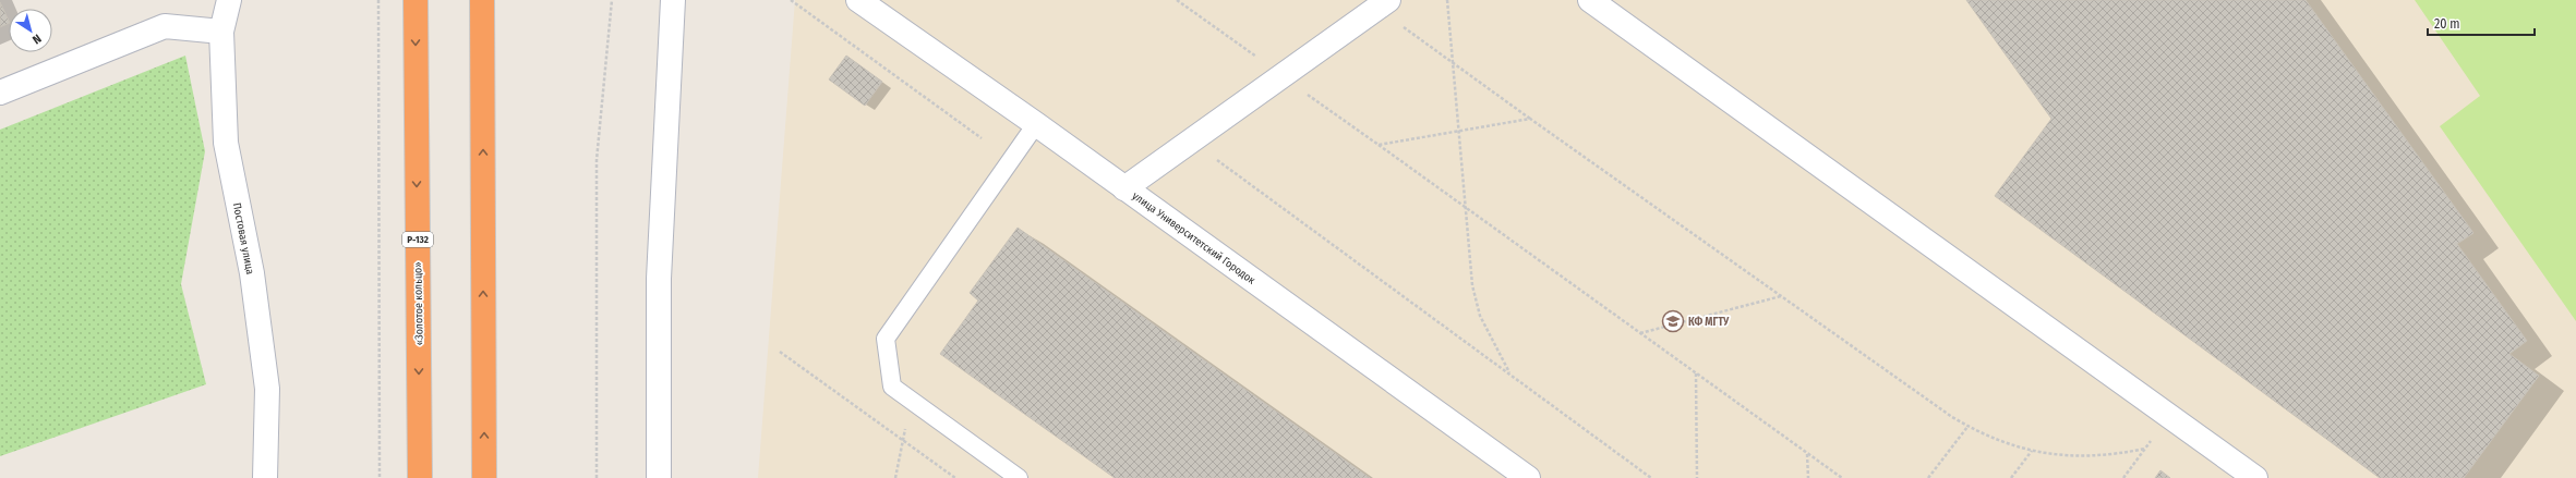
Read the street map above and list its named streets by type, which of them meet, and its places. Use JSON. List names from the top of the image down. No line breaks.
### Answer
{"streets":{"highway":["Р-132","«Золотое кольцо»"],"street":["улица Университетский Городок","Постовая улица"]},"places":{"school or university":["КФ МГТУ"]},"scale_bar":"20 m","north":"bottom right"}
